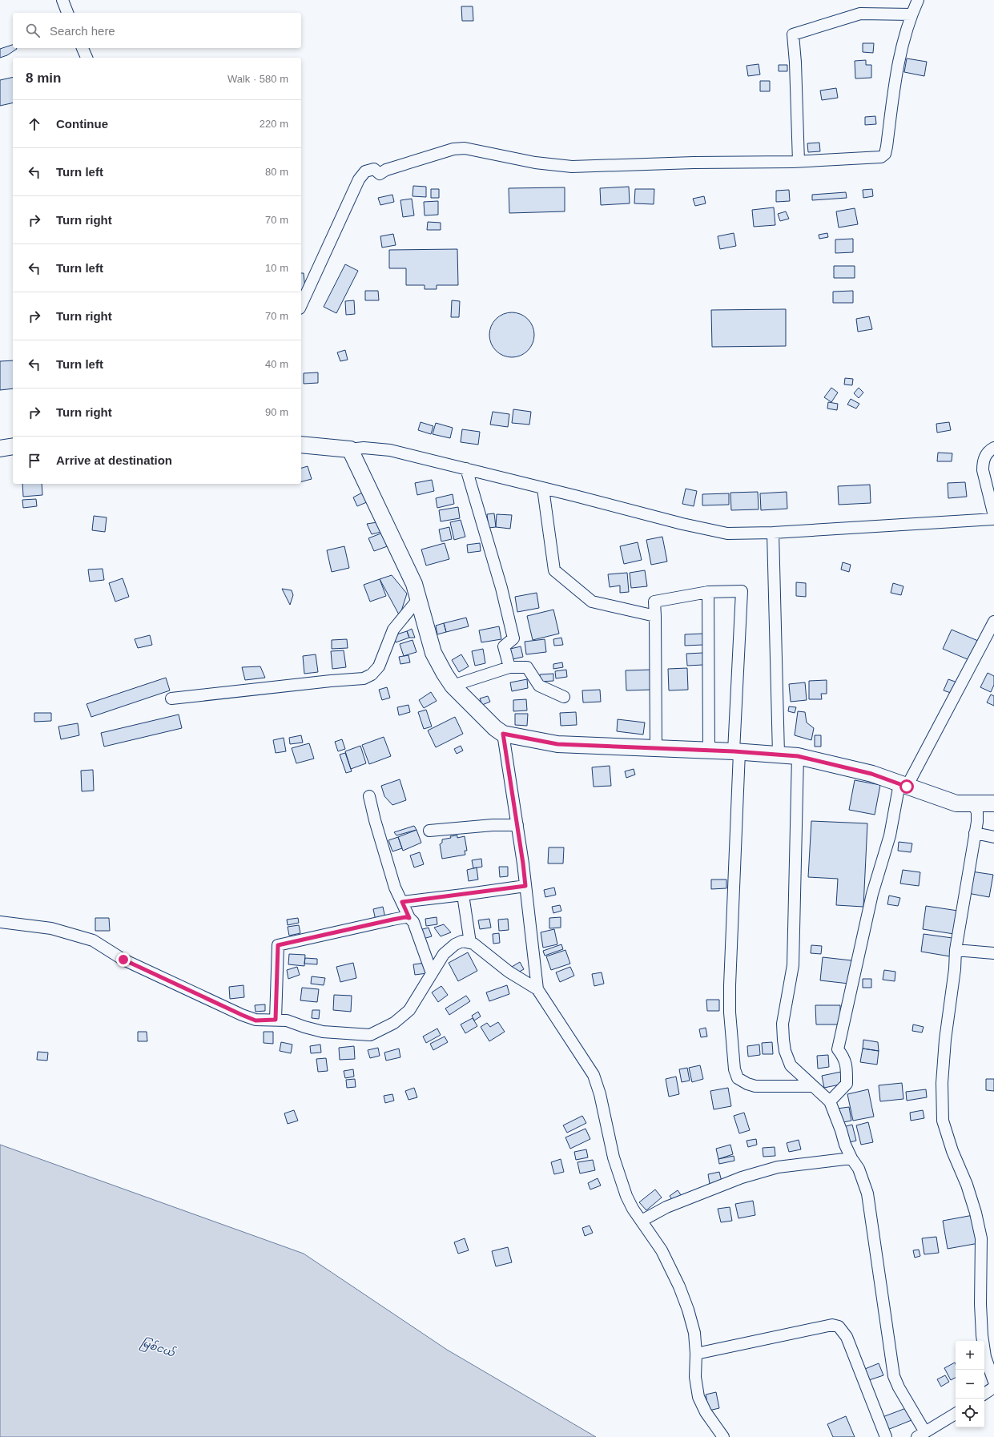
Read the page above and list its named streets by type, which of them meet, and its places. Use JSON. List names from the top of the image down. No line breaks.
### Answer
{"water":["မြစ်ငယ်"],"page":{"search":"Search here","heading":["8 min","Walk · 580 m"],"list":[["Continue","220 m"],["Turn left","80 m"],["Turn right","70 m"],["Turn left","10 m"],["Turn right","70 m"],["Turn left","40 m"],["Turn right","90 m"],"Arrive at destination"],"map_buttons":["+","−"]}}
